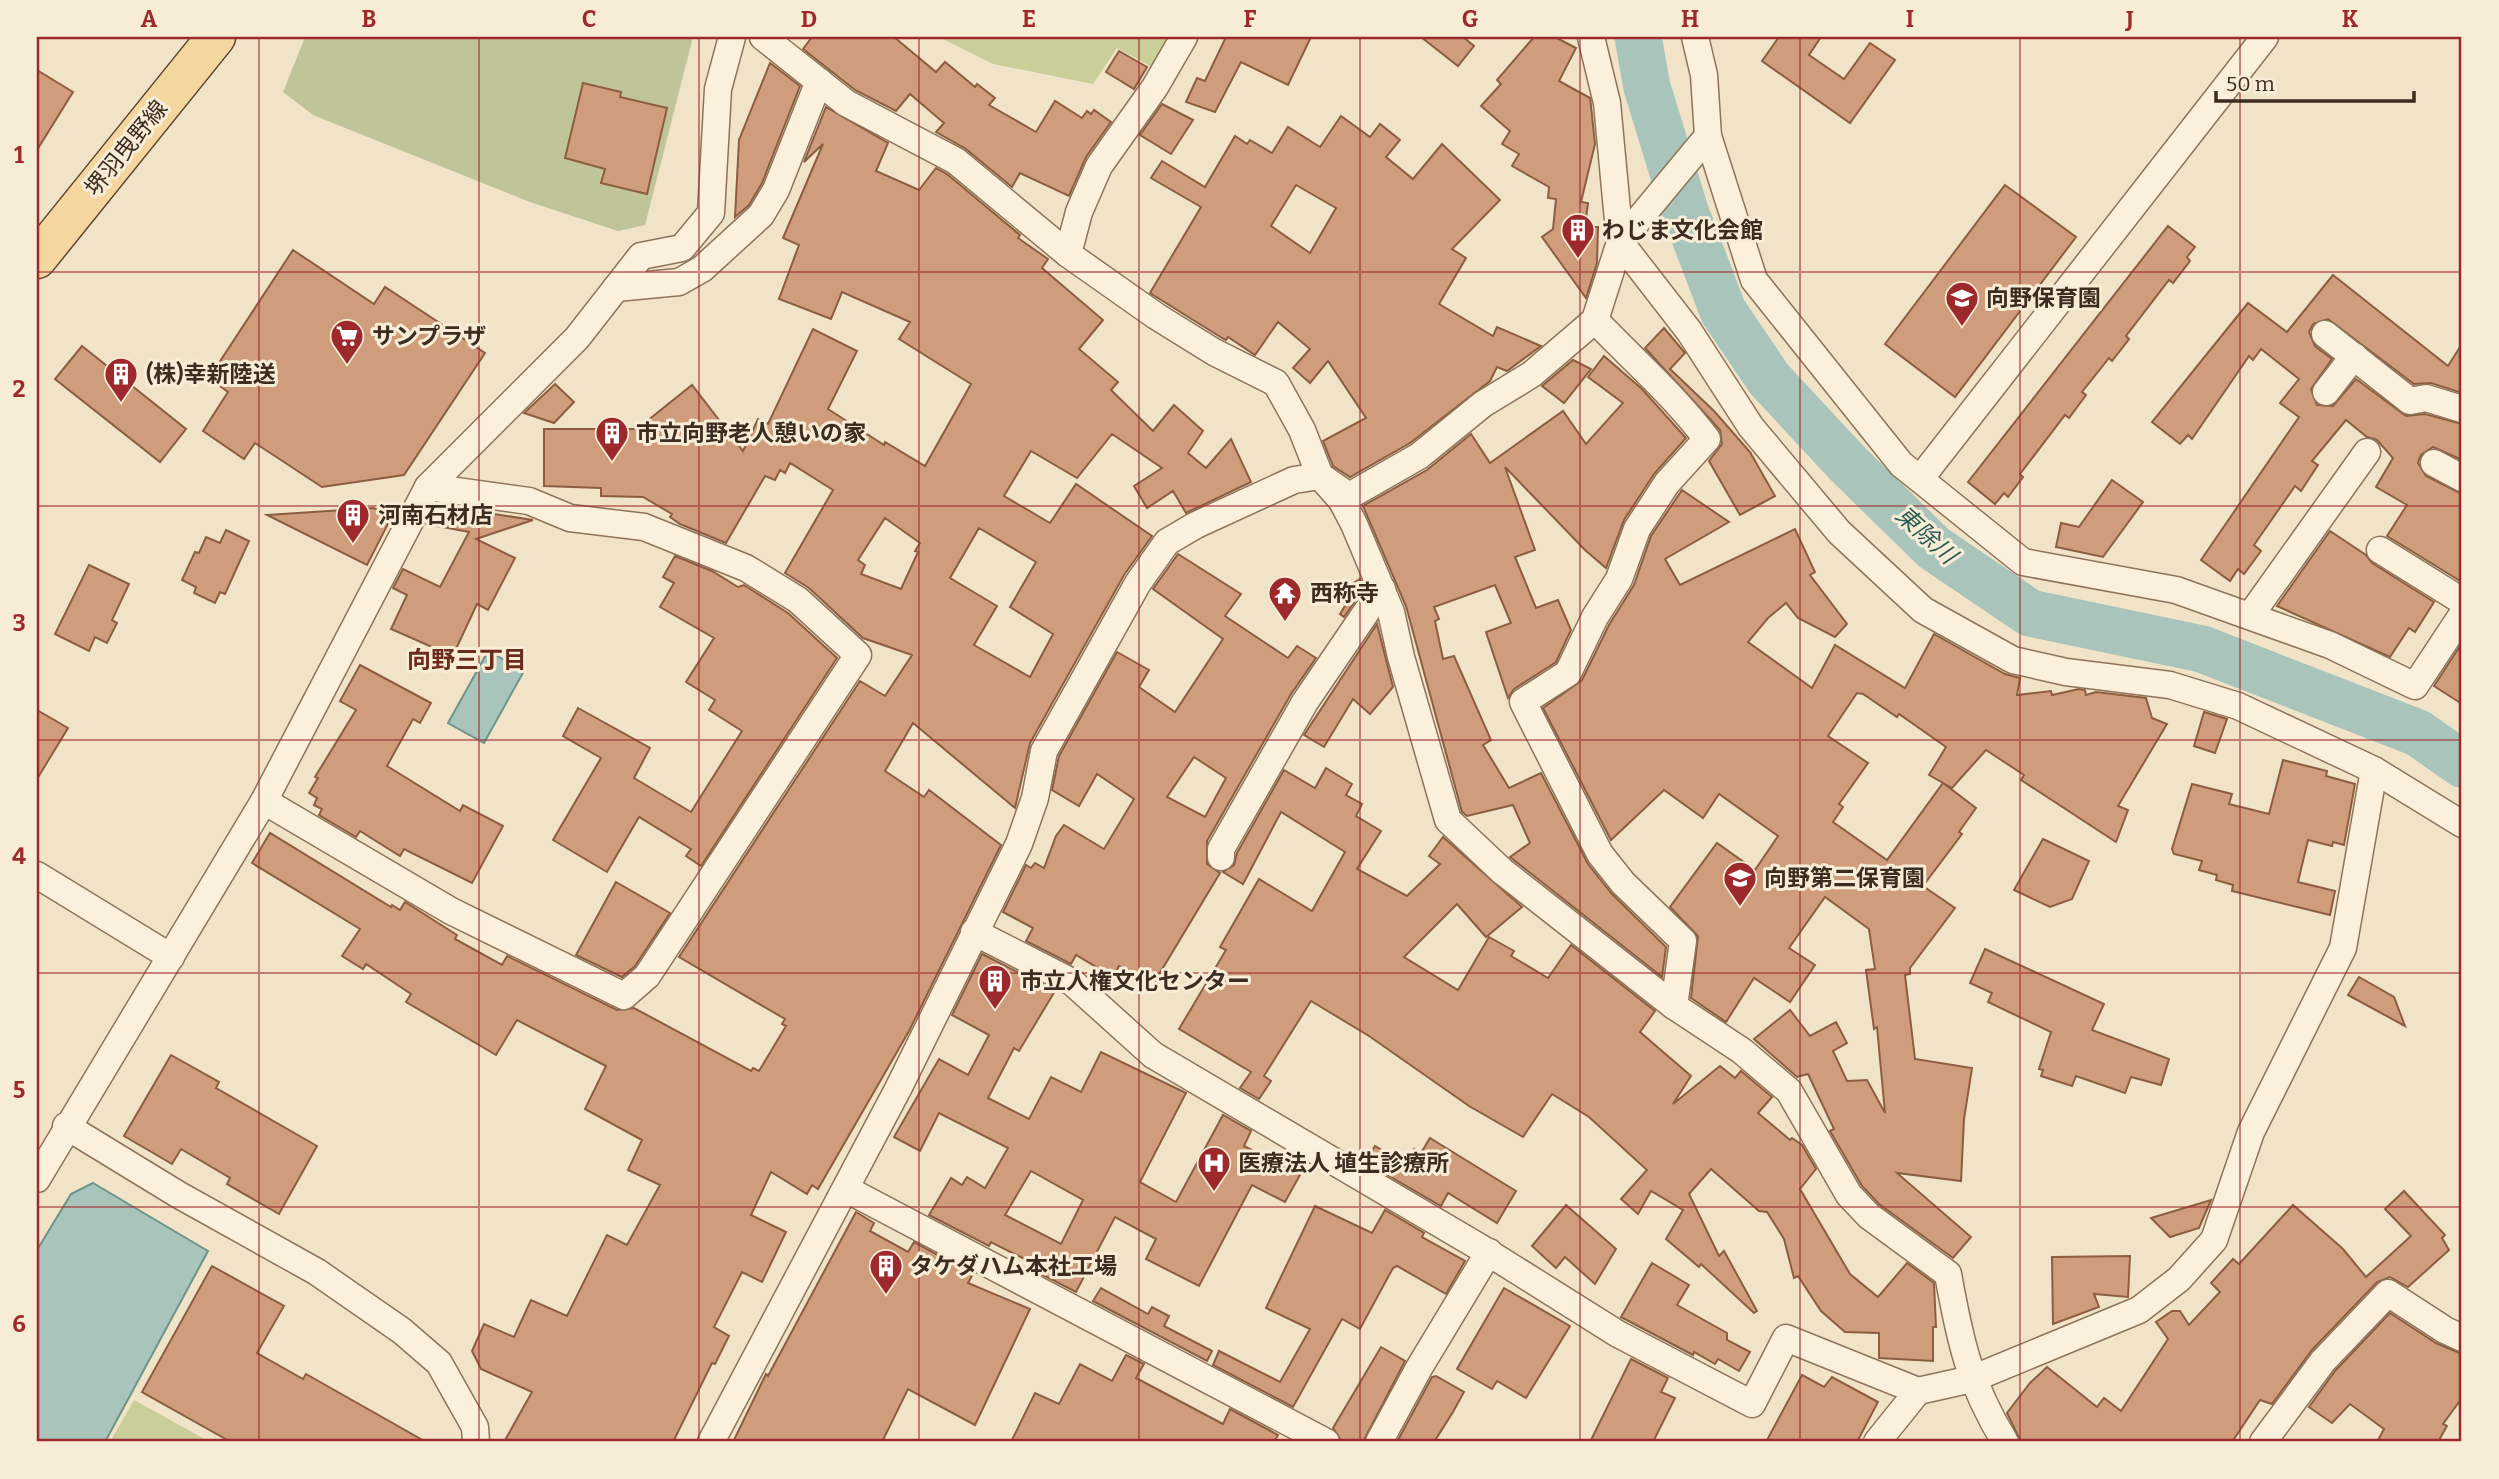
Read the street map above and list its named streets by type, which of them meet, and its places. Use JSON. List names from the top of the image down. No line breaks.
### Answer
{"streets":{"main road":["堺羽曳野線"]},"districts":["向野三丁目"],"water":["東除川"],"places":{"building":["わじま文化会館","(株)幸新陸送","市立向野老人憩いの家","河南石材店","市立人権文化センター","タケダハム本社工場"],"school or university":["向野保育園","向野第二保育園"],"supermarket":["サンプラザ"],"temple":["西称寺"],"hospital":["医療法人 埴生診療所"]},"scale_bar":"50 m","grid":{"columns":["A","B","C","D","E","F","G","H","I","J","K"],"rows":["1","2","3","4","5","6"]}}
